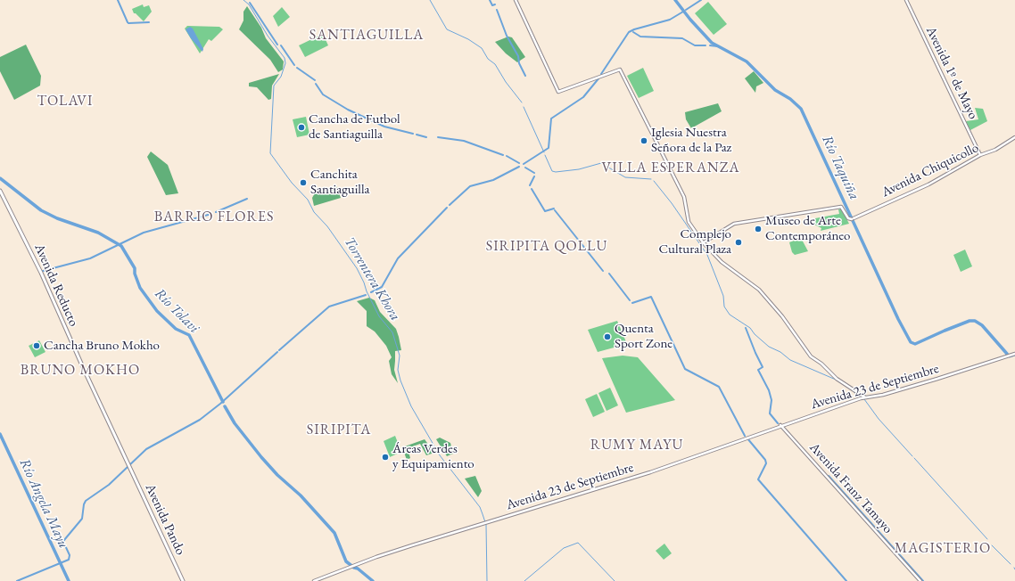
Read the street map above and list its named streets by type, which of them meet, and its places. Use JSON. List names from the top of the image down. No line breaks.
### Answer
{"streets":{"main road":["Avenida 1º de Mayo","Avenida Chiquicollo","Avenida Reducto","Avenida 23 de Septiembre","Avenida Franz Tamayo","Avenida Pando"]},"crossings":[["Avenida 1º de Mayo","Avenida Chiquicollo"],["Avenida Reducto","Avenida Pando"],["Avenida 23 de Septiembre","Avenida Franz Tamayo"]],"districts":["SANTIAGUILLA","TOLAVI","VILLA ESPERANZA","BARRIO FLORES","SIRIPITA QOLLU","BRUNO MOKHO","SIRIPITA","RUMY MAYU","MAGISTERIO"],"water":["Río Taquiña","Torrentera Khora","Río Tolavi","Río Angela Mayu"],"places":["Cancha de Futbol de Santiaguilla","Iglesia Nuestra Señora de la Paz","Canchita Santiaguilla","Museo de Arte Contemporáneo","Complejo Cultural Plaza","Quenta Sport Zone","Cancha Bruno Mokho","Áreas Verdes y Equipamiento"]}
